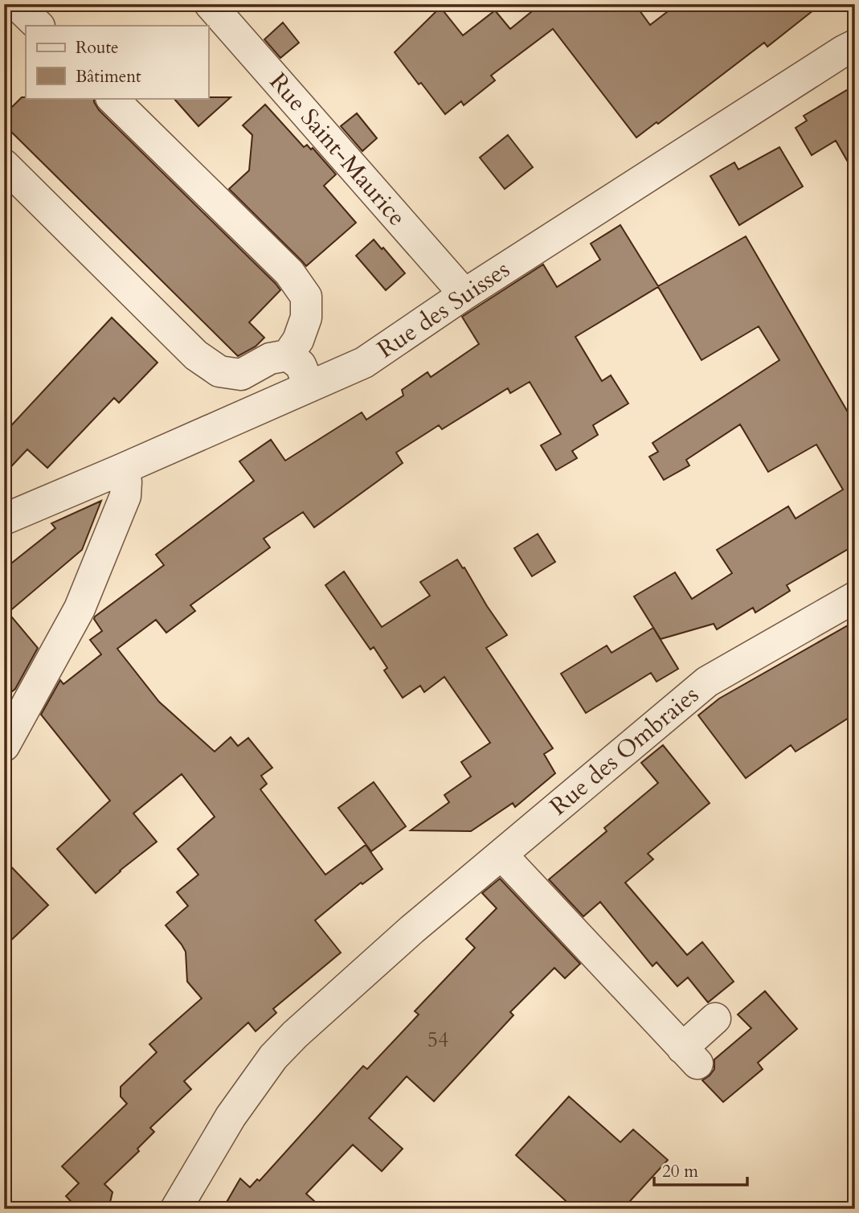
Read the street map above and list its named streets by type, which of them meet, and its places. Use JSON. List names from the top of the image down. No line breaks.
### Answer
{"streets":{"street":["Rue Saint-Maurice","Rue des Suisses","Rue des Ombraies"]},"crossings":[["Rue Saint-Maurice","Rue des Suisses"]],"house_numbers":["54"],"legend":["Route","Bâtiment"],"scale_bar":"20 m"}
